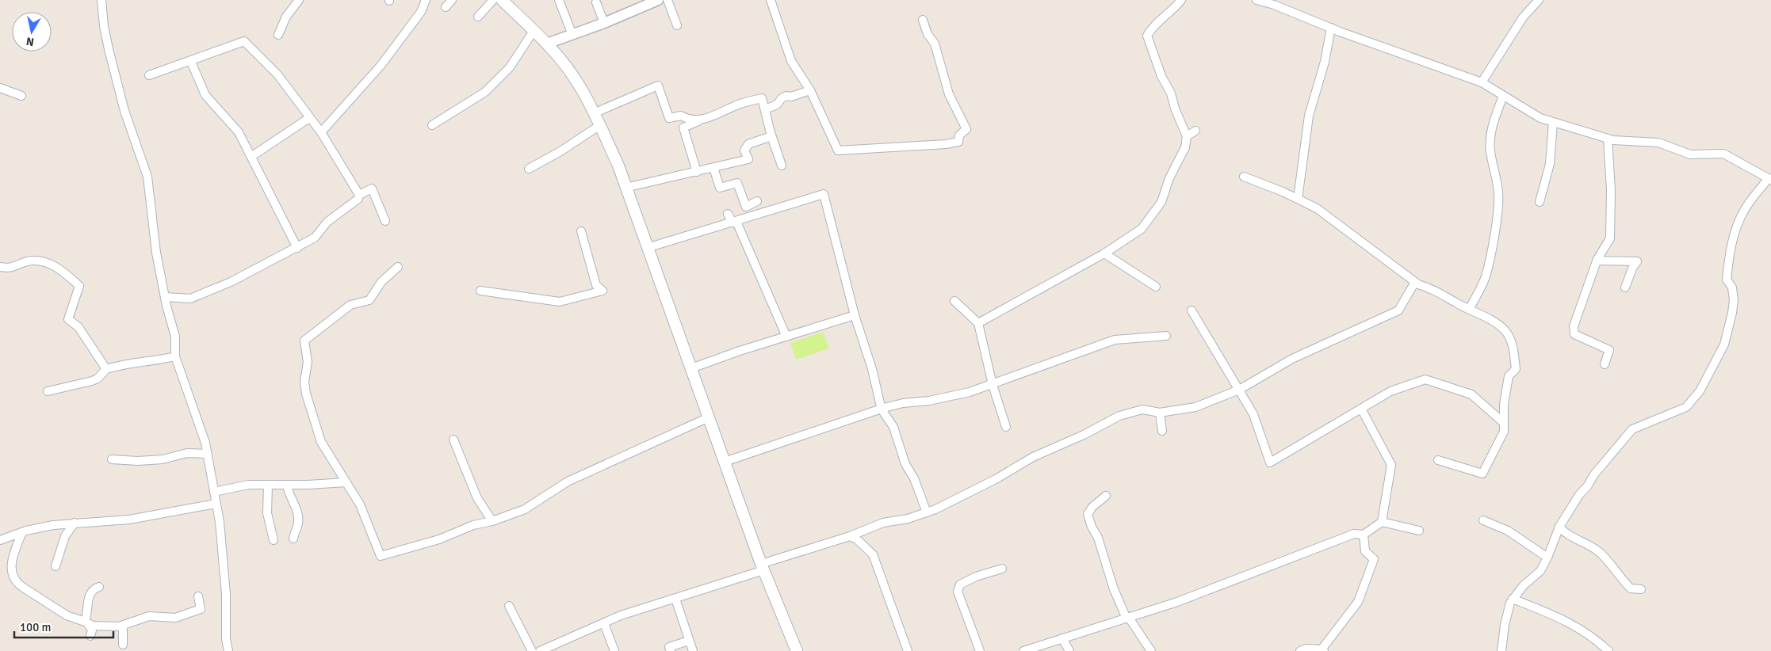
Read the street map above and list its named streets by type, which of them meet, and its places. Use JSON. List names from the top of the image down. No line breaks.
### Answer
{"scale_bar":"100 m","north":"bottom"}
